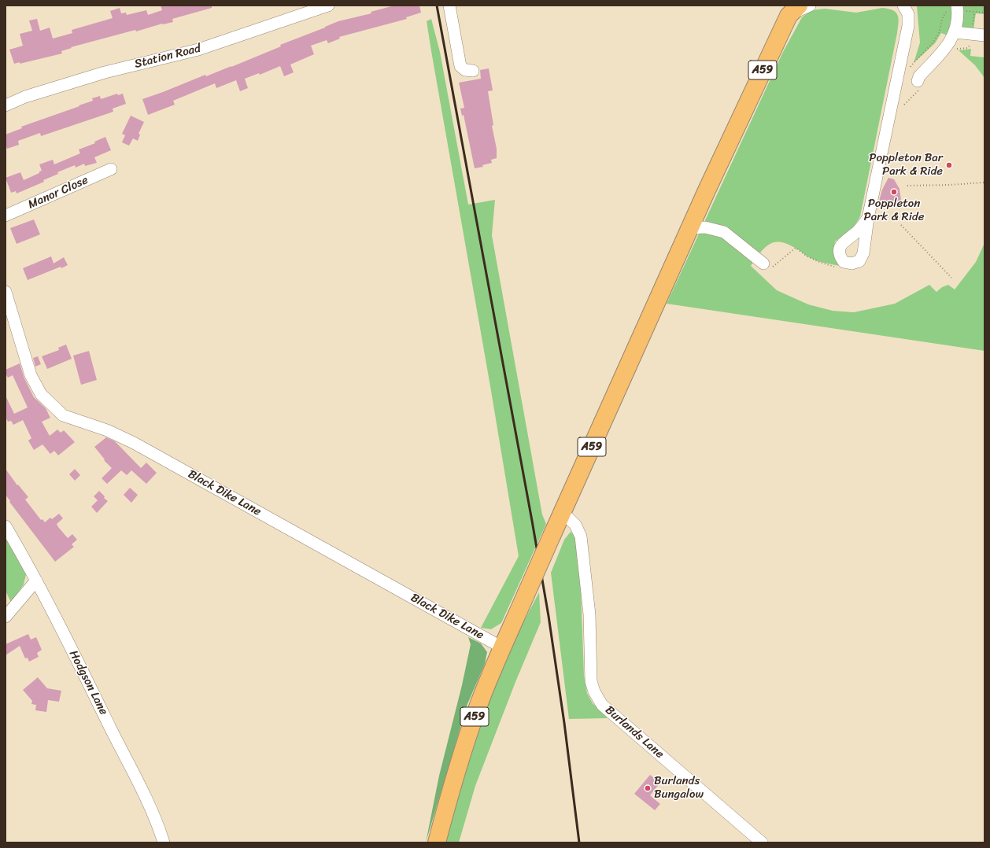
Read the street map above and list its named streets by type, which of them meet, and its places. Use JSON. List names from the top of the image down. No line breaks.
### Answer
{"streets":{"highway":["A59"],"street":["Station Road","Manor Close","Black Dike Lane","Hodgson Lane","Burlands Lane"]},"crossings":[["A59","Black Dike Lane"],["A59","Burlands Lane"]],"places":["Poppleton Bar Park & Ride","Poppleton Park & Ride","Burlands Bungalow"]}
